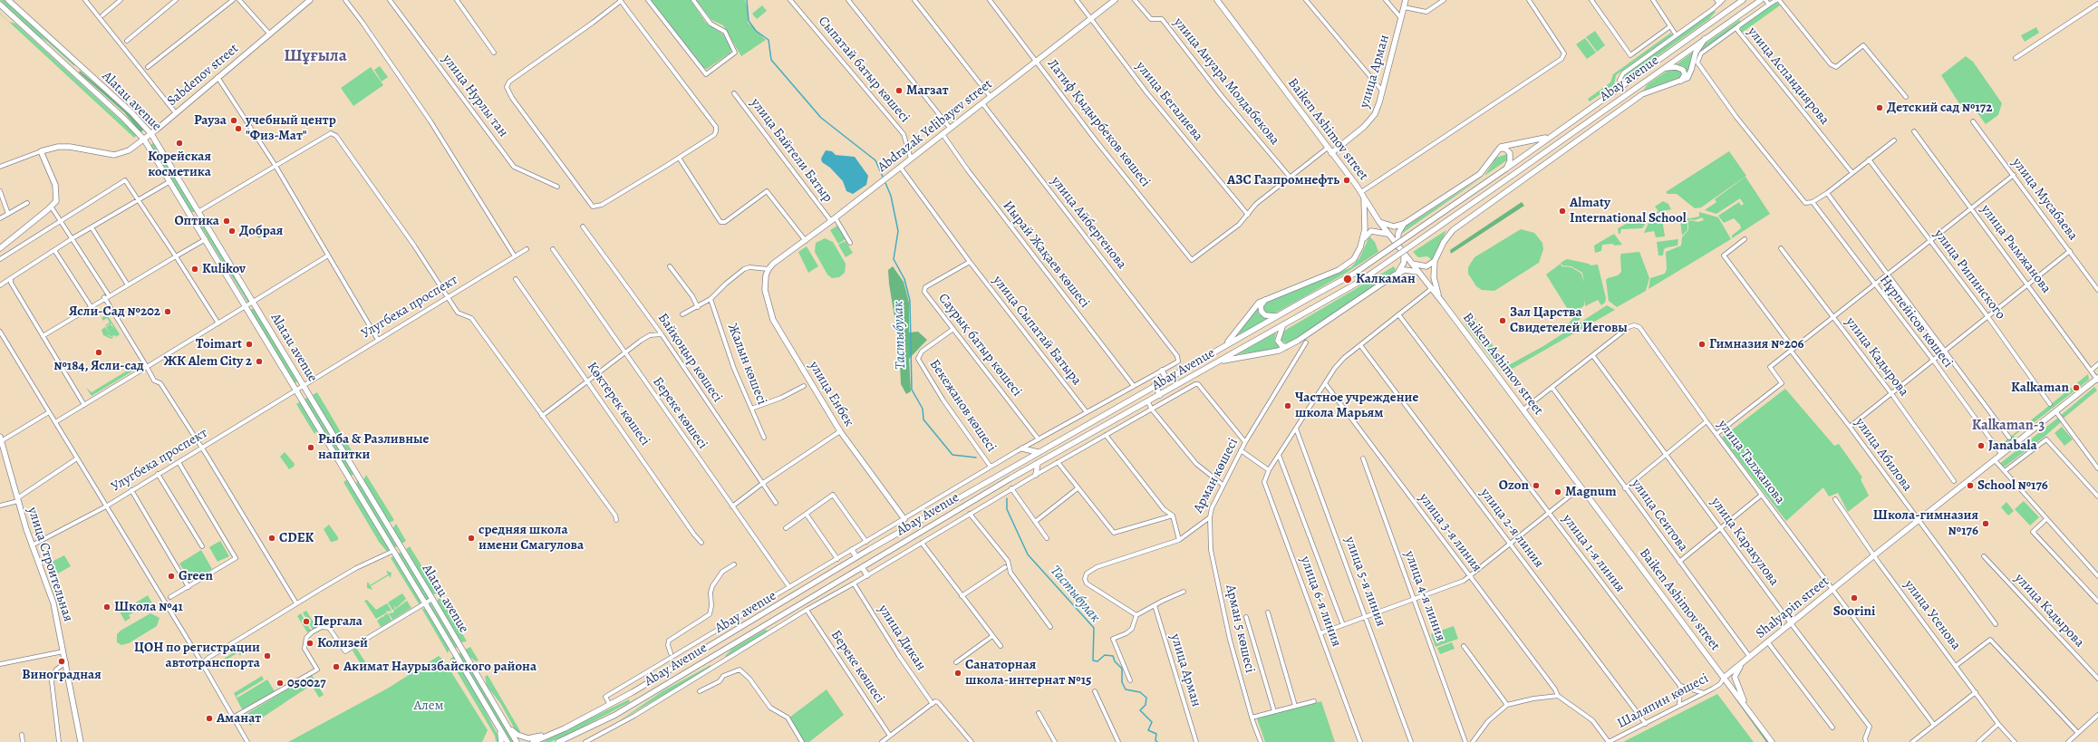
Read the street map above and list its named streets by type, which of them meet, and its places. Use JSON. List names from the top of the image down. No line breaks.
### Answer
{"streets":{"main road":["улица Арман","Sabdenov street","Abay avenue","Alatau avenue","Abdrazak Yelibayev street","Baiken Ashimov street","Abay Avenue","улица Енбек","улица Строительная","Shalyapin street"],"street":["Сыпатай батыр көшесі","улица Аспандиярова","улица Ануара Молдабекова","улица Нурлы тан","улица Бегалиева","Латиф Қыдырбеков көшесі","улица Байтели Батыр","улица Мусабаева","улица Айбергенова","улица Рымжанова","Иырай Жақаев көшесі","улица Рипинского","Улугбека проспект","Нұрпейісов көшесі","улица Сыпатай Батыра","Саурық батыр көшесі","улица Кадырова","Байқоңыр көшесі","Жалын көшесі","Көктерек көшесі","Бекежанов көшесі","Береке көшесі","улица Абилова","улица Талжанова","Арман көшесі","улица Сеитова","улица 2-я линия","улица 3-я линия","улица Каракулова","улица 1-я линия","улица 5-я линия","улица 4-я линия","улица 6-я линия","улица Усенова","Арман 5 көшесі","улица Дикан","Шаляпин көшесі"]},"crossings":[["Сыпатай батыр көшесі","Abdrazak Yelibayev street"],["улица Арман","Baiken Ashimov street"],["Sabdenov street","Alatau avenue"],["улица Аспандиярова","Нұрпейісов көшесі"],["Abay avenue","Abay Avenue"],["Alatau avenue","Улугбека проспект"],["улица Бегалиева","Латиф Қыдырбеков көшесі"],["улица Бегалиева","Abdrazak Yelibayev street"],["Латиф Қыдырбеков көшесі","Abdrazak Yelibayev street"],["Abdrazak Yelibayev street","улица Байтели Батыр"],["Abdrazak Yelibayev street","улица Айбергенова"],["Abdrazak Yelibayev street","Иырай Жақаев көшесі"],["Abdrazak Yelibayev street","улица Сыпатай Батыра"],["Abdrazak Yelibayev street","улица Енбек"],["Baiken Ashimov street","улица Талжанова"],["Baiken Ashimov street","Shalyapin street"],["Baiken Ashimov street","Шаляпин көшесі"],["Улугбека проспект","улица Строительная"],["улица Сыпатай Батыра","Саурық батыр көшесі"],["Саурық батыр көшесі","Бекежанов көшесі"],["улица Талжанова","улица Сеитова"],["улица Талжанова","улица Каракулова"],["улица Талжанова","Shalyapin street"],["Арман көшесі","Арман 5 көшесі"],["улица Сеитова","Shalyapin street"],["улица 2-я линия","Шаляпин көшесі"],["улица Каракулова","Shalyapin street"],["Shalyapin street","улица Усенова"],["Shalyapin street","Шаляпин көшесі"]],"districts":["Шұғыла","Kalkaman-3"],"water":["Тастыбулак"],"parks":["Алем"],"places":["Магзат","Детский сад №172","Рауза","учебный центр \"Физ-Мат\"","Корейская косметика","АЗС Газпромнефть","Almaty International School","Оптика","Добрая","Kulikov","Калкаман","Ясли-Сад №202","Зал Царства Свидетелей Иеговы","Toimart","Гимназия №206","№184, Ясли-сад","ЖК Alem City 2","Kalkaman","Частное учреждение школа Марьям","Janabala","Рыба & Разливные напитки","Ozon","School №176","Magnum","Школа-гимназия №176","CDEK","средняя школа имени Смагулова","Green","Soorini","Школа №41","Пергала","Колизей","ЦОН по регистрации автотранспорта","Виноградная","Акимат Наурызбайского района","Санаторная школа-интернат №15","050027","Аманат"]}
